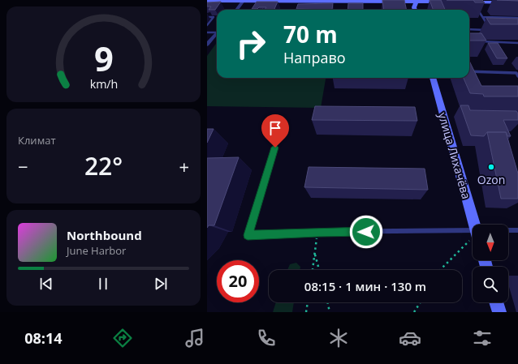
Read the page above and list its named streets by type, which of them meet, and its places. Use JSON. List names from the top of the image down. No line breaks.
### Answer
{"streets":{"street":["улица Лихачёва"]},"places":["Ozon"],"north":"bottom","page":{"turn":["70 m","Направо"],"tile":"Климат","heat":["−","22°","+"],"song":["Northbound","June Harbor"],"limit":"20","trip":"08:15 · 1 мин · 130 m","tabs":"08:14","gauge":["9","km/h"]}}
